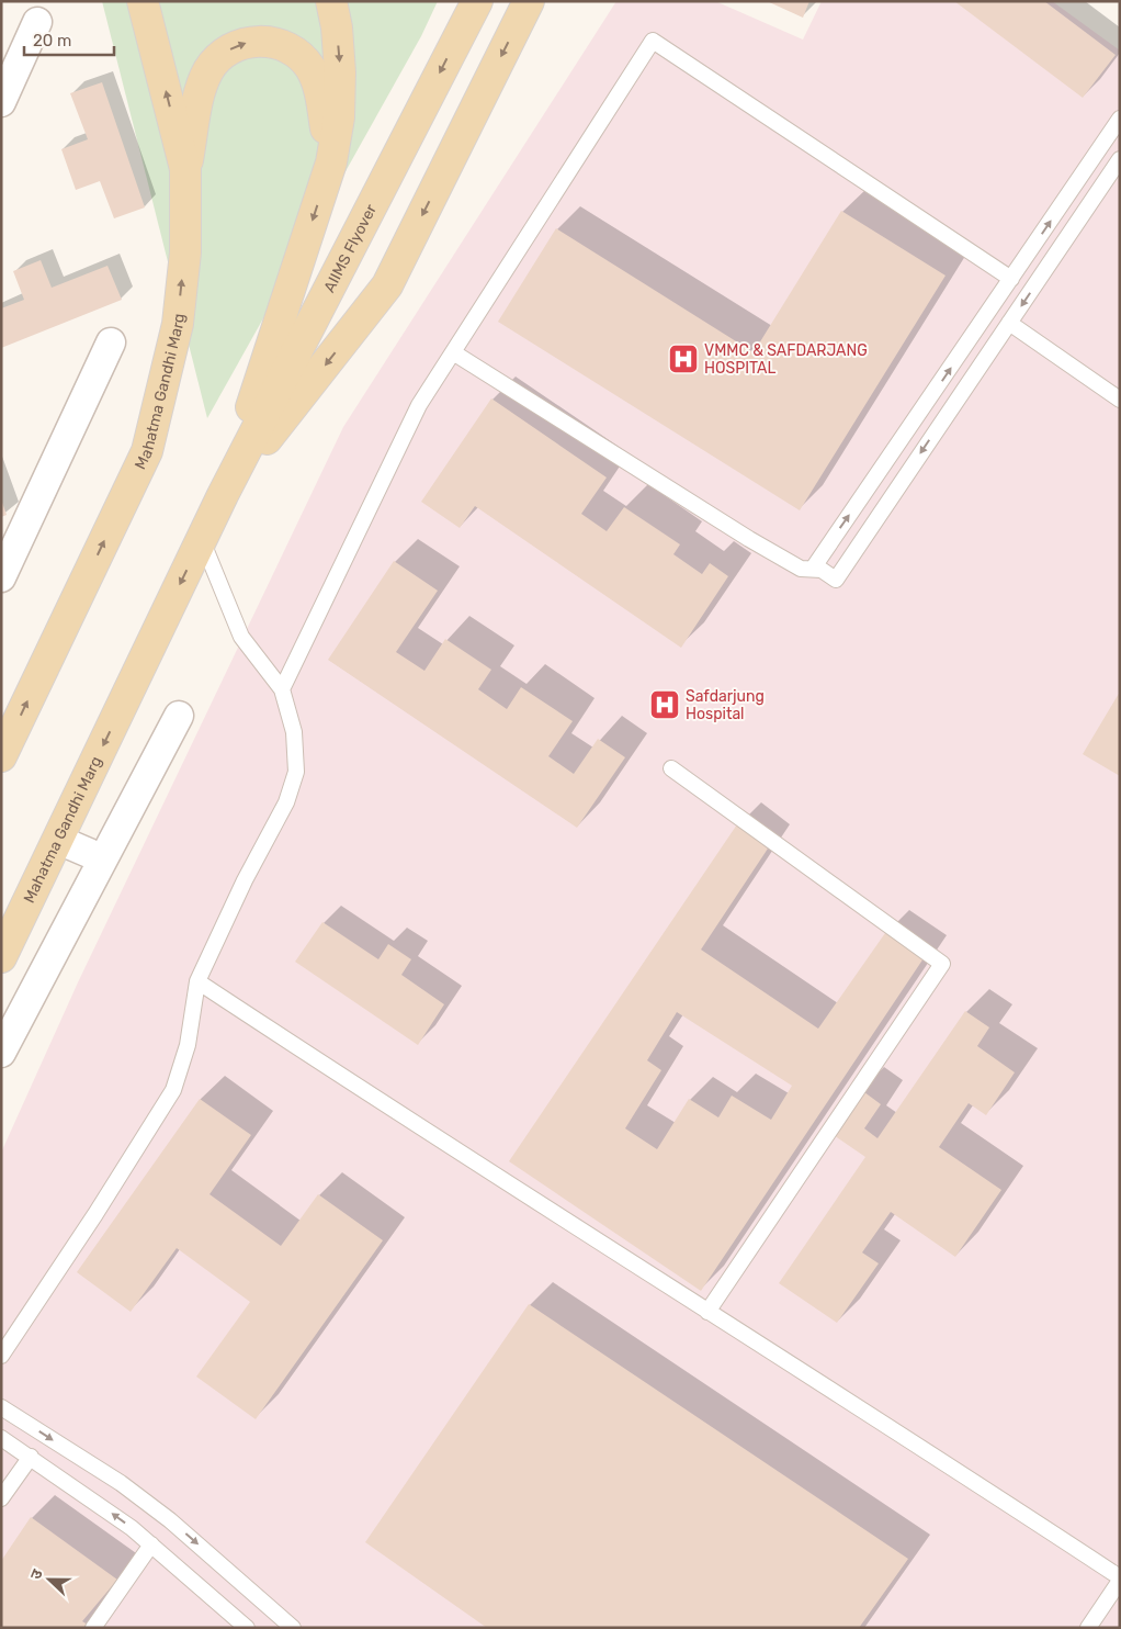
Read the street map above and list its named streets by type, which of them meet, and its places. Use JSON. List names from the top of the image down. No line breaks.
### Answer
{"streets":{"main road":["AIIMS Flyover","Mahatma Gandhi Marg"]},"crossings":[["AIIMS Flyover","Mahatma Gandhi Marg"]],"places":{"hospital":["VMMC & SAFDARJANG HOSPITAL","Safdarjung Hospital"]},"scale_bar":"20 m","north":"left"}
